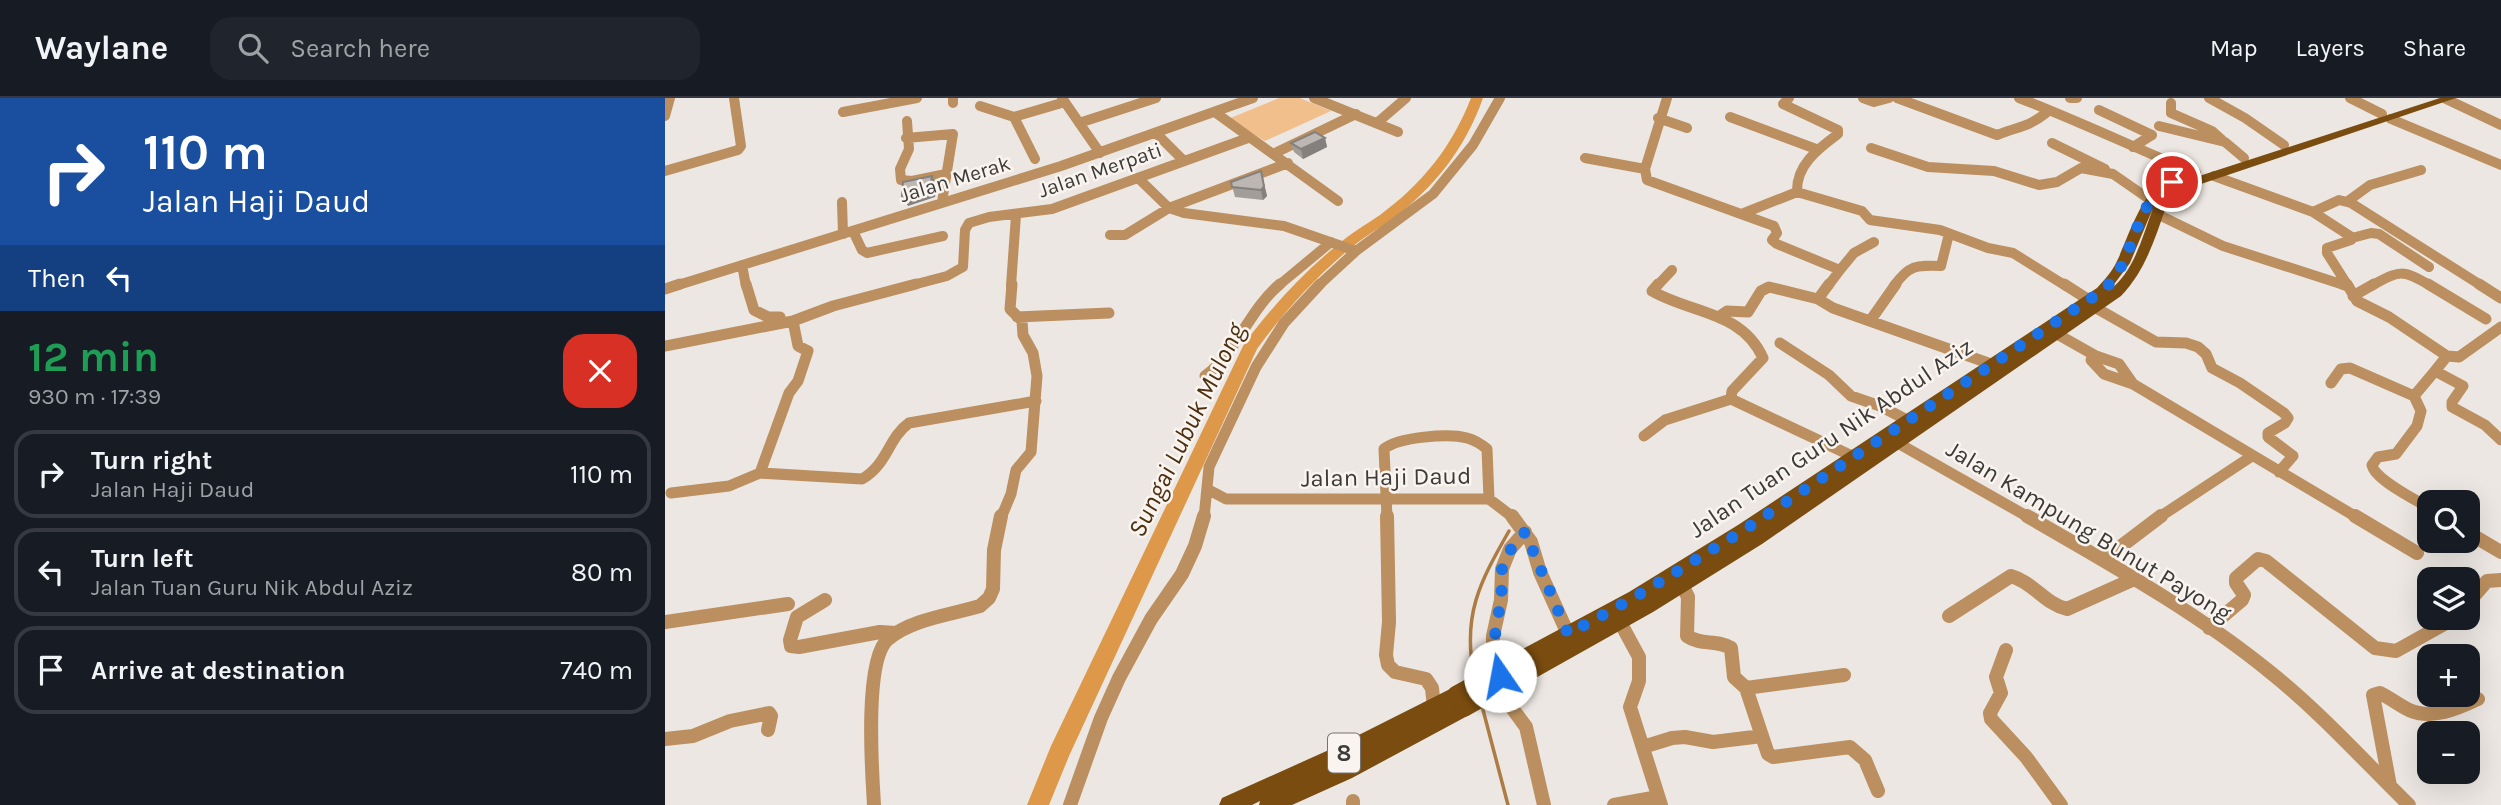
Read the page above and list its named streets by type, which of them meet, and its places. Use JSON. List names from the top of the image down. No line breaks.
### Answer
{"streets":{"main road":["Jalan Tuan Guru Nik Abdul Aziz","8"],"street":["Jalan Merpati","Jalan Merak","Jalan Haji Daud","Jalan Kampung Bunut Payong"]},"crossings":[["Jalan Tuan Guru Nik Abdul Aziz","Jalan Haji Daud"],["Jalan Tuan Guru Nik Abdul Aziz","Jalan Kampung Bunut Payong"]],"water":["Sungai Lubuk Mulong"],"page":{"header":"Waylane","search":"Search here","nav":["Map","Layers","Share"],"turn":["110 m","Jalan Haji Daud"],"then":"Then","heading":["12 min","930 m · 17:39"],"list":[{"name":"Turn right","note":"Jalan Haji Daud","value":"110 m"},{"name":"Turn left","note":"Jalan Tuan Guru Nik Abdul Aziz","value":"80 m"},{"name":"Arrive at destination","value":"740 m"}],"map_buttons":["+","−"]}}
